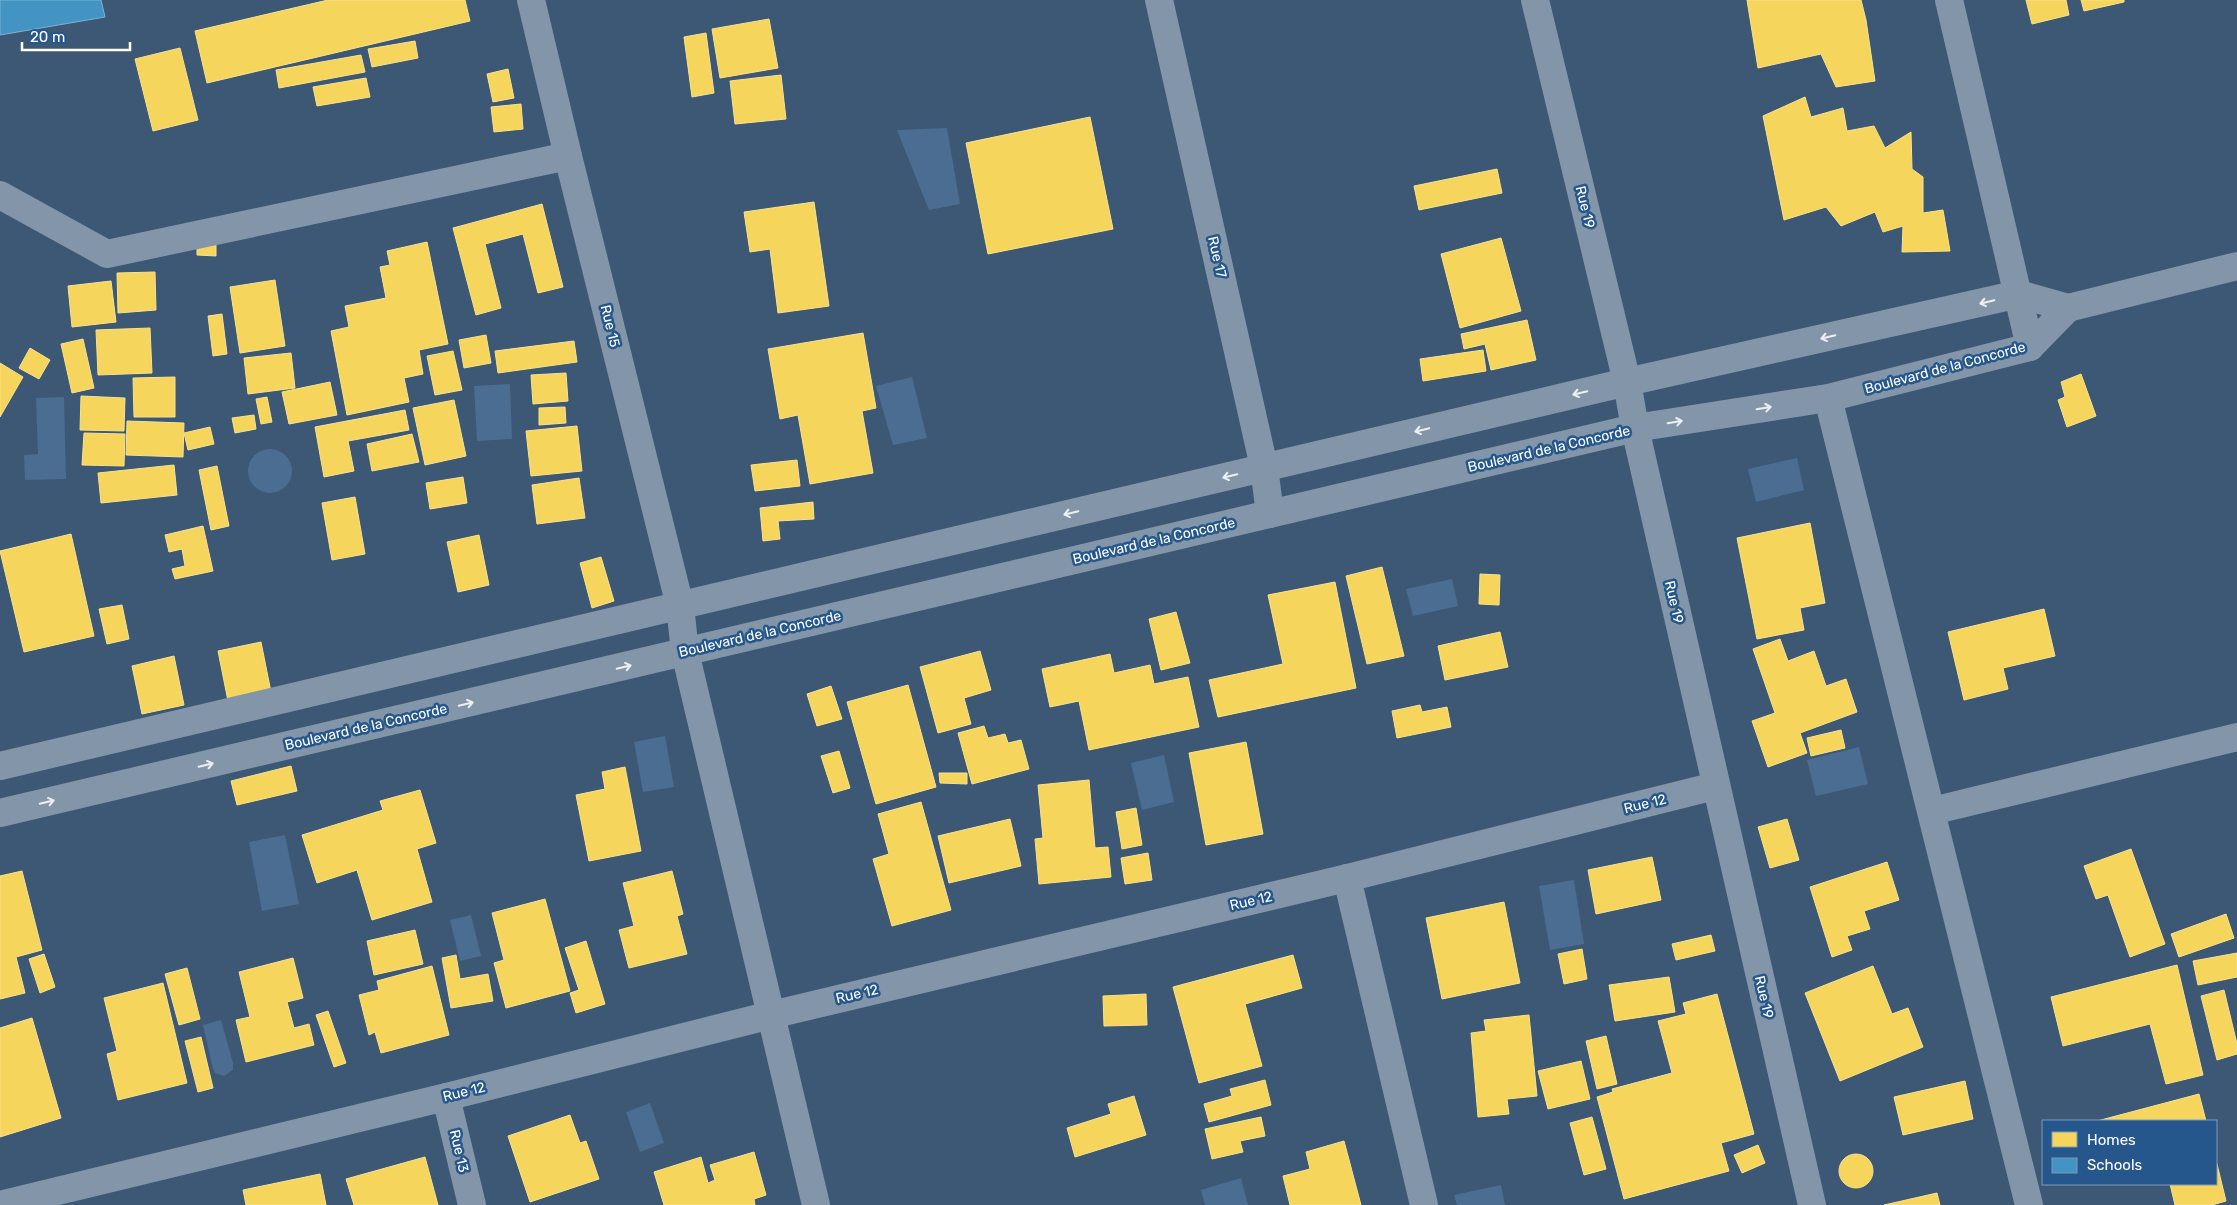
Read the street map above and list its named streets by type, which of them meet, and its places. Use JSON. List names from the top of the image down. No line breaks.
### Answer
{"streets":{"street":["Rue 19","Rue 17","Rue 15","Boulevard de la Concorde","Rue 12","Rue 13"]},"crossings":[["Rue 19","Boulevard de la Concorde"],["Rue 19","Rue 12"],["Rue 17","Boulevard de la Concorde"],["Rue 15","Boulevard de la Concorde"],["Rue 15","Rue 12"],["Rue 12","Rue 13"]],"legend":["Homes","Schools"],"scale_bar":"20 m"}
